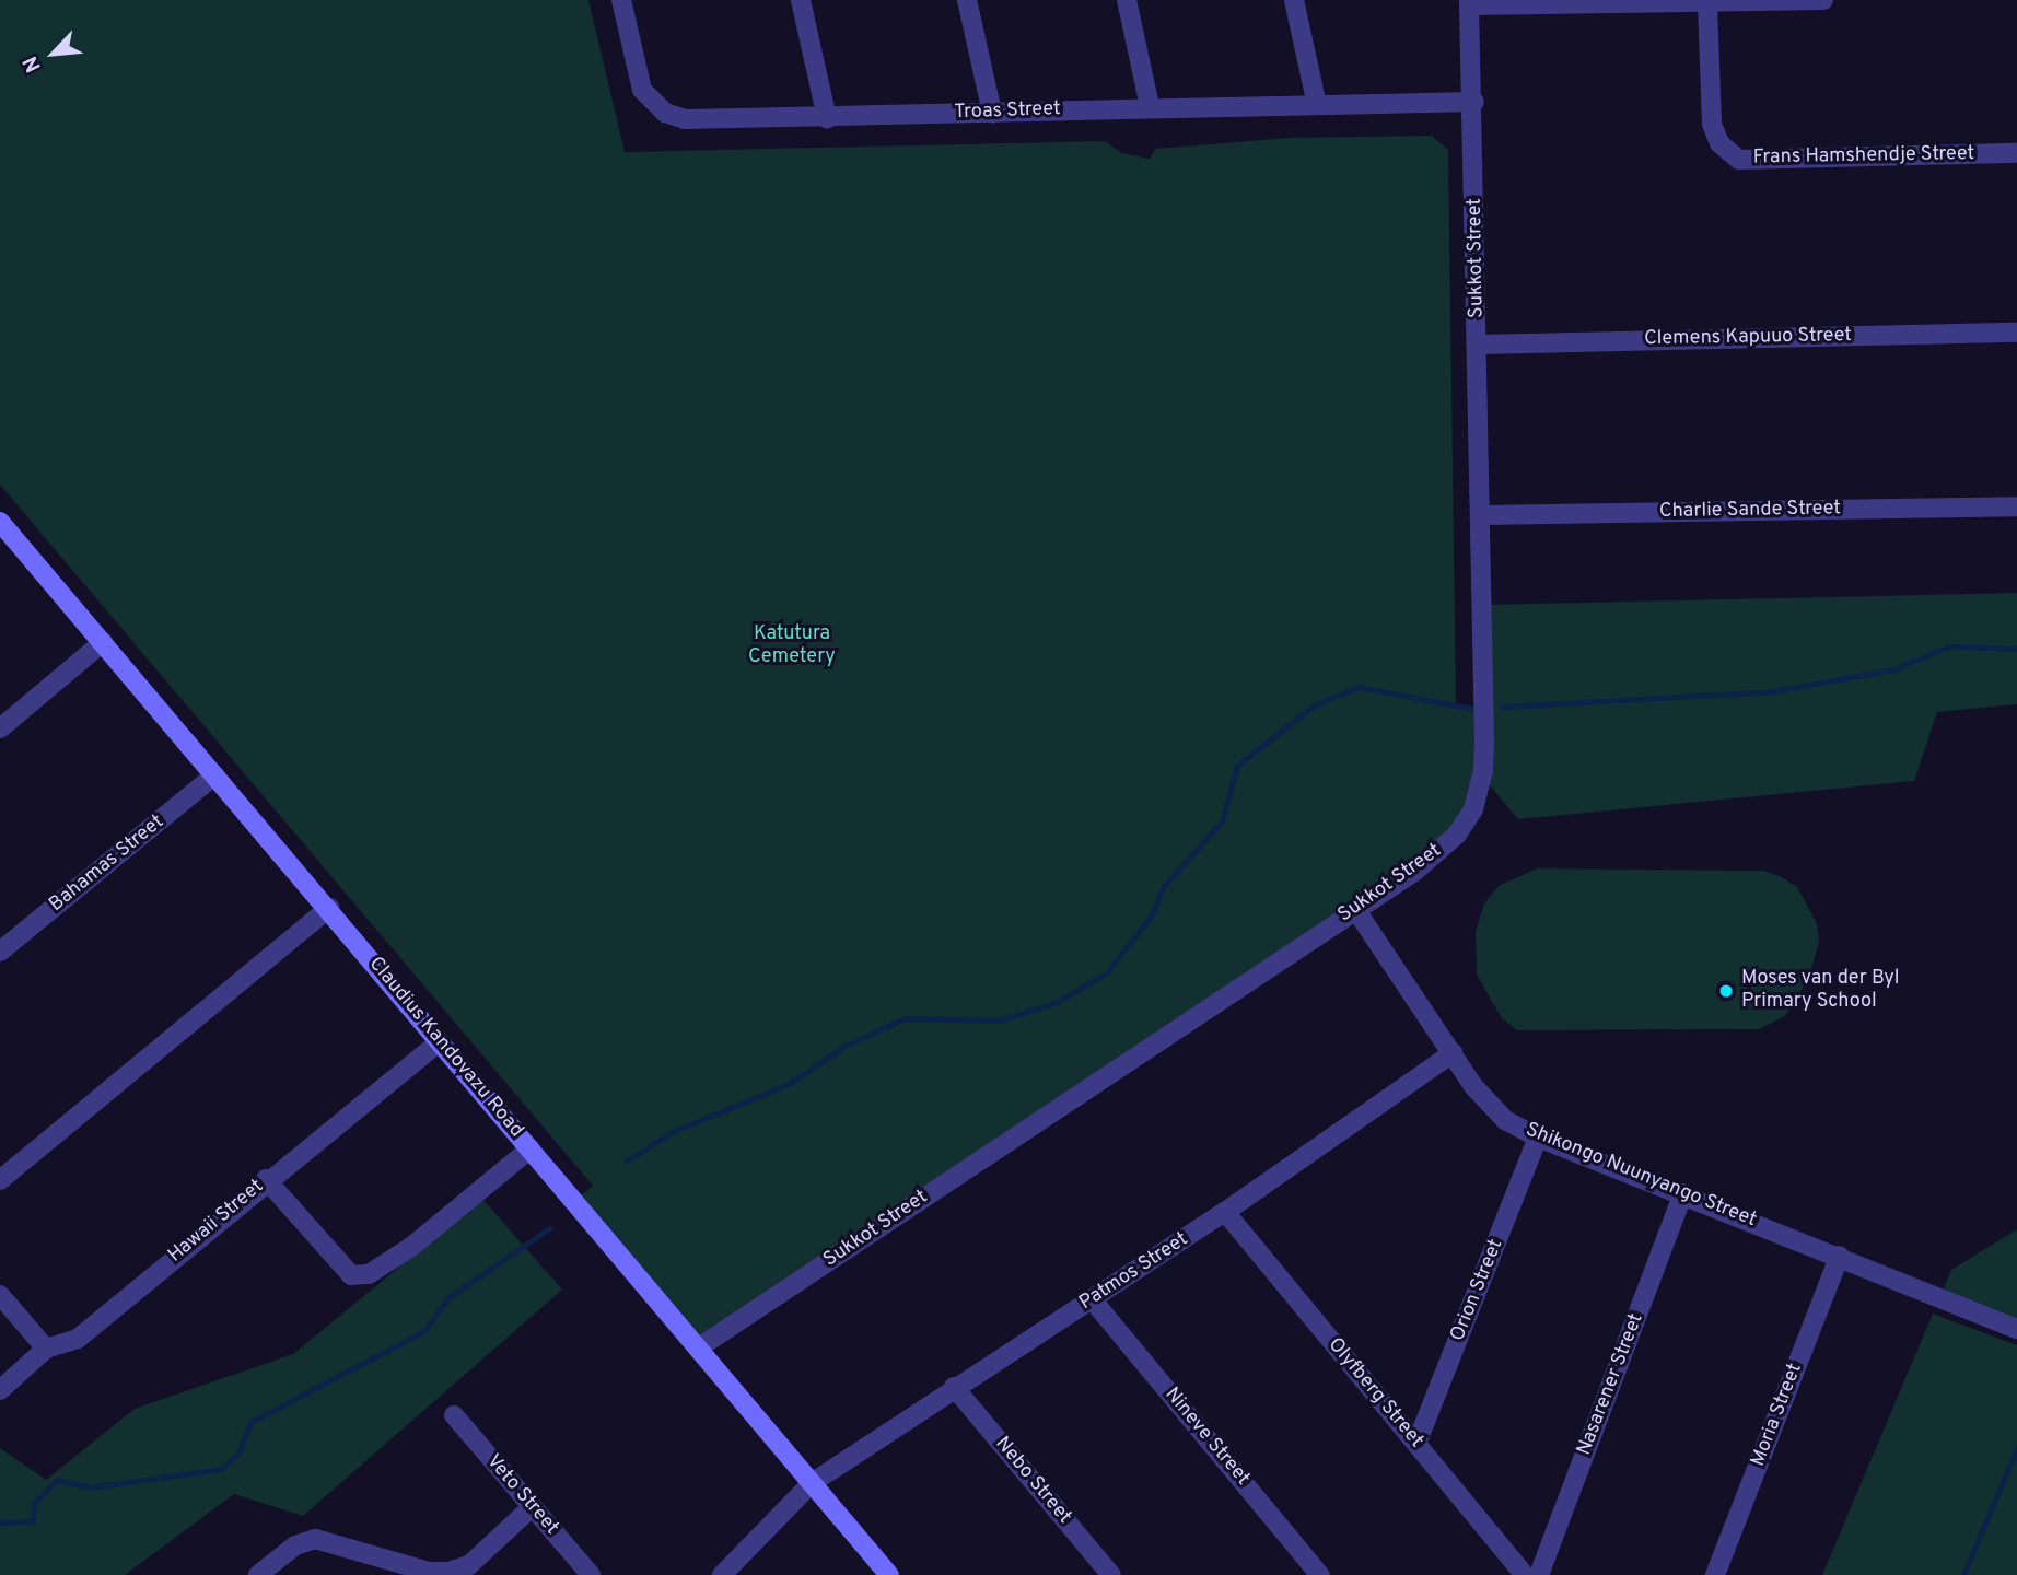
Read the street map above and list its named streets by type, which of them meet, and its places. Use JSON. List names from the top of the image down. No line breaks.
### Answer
{"streets":{"street":["Troas Street","Frans Hamshendje Street","Sukkot Street","Clemens Kapuuo Street","Charlie Sande Street","Bahamas Street","Claudius Kandovazu Road","Shikongo Nuunyango Street","Hawaii Street","Patmos Street","Orion Street","Nasarener Street","Olyfberg Street","Moria Street","Nineve Street","Nebo Street","Veto Street"]},"crossings":[["Troas Street","Sukkot Street"],["Sukkot Street","Clemens Kapuuo Street"],["Sukkot Street","Charlie Sande Street"],["Sukkot Street","Claudius Kandovazu Road"],["Sukkot Street","Shikongo Nuunyango Street"],["Bahamas Street","Claudius Kandovazu Road"],["Claudius Kandovazu Road","Hawaii Street"],["Claudius Kandovazu Road","Patmos Street"],["Shikongo Nuunyango Street","Patmos Street"],["Shikongo Nuunyango Street","Orion Street"],["Shikongo Nuunyango Street","Nasarener Street"],["Shikongo Nuunyango Street","Moria Street"],["Patmos Street","Olyfberg Street"],["Patmos Street","Nineve Street"],["Patmos Street","Nebo Street"],["Orion Street","Olyfberg Street"]],"parks":["Katutura Cemetery"],"places":["Moses van der Byl Primary School"],"north":"bottom left"}
